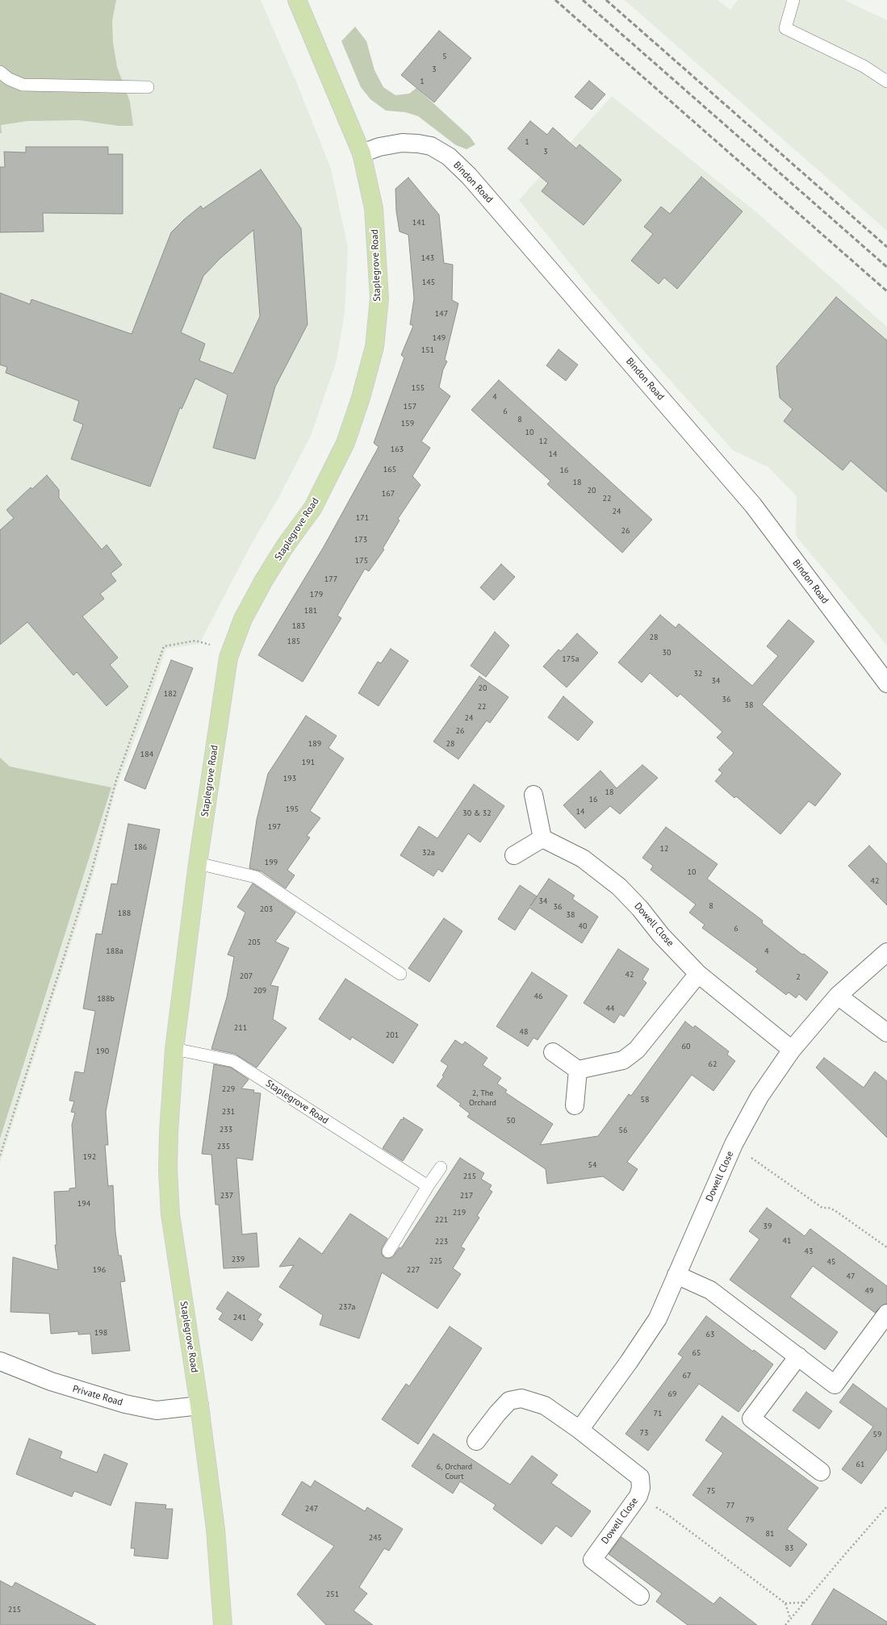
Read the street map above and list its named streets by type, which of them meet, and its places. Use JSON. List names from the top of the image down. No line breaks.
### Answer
{"streets":{"main road":["Staplegrove Road"],"street":["Bindon Road","Dowell Close","Private Road"]},"crossings":[["Bindon Road","Staplegrove Road"],["Staplegrove Road","Private Road"]],"house_numbers":["5","3","1","1","3","141","143","145","147","149","151","155","4","157","6","8","159","10","12","163","14","165","16","18","20","167","22","24","171","26","173","175","177","179","181","183","28","185","30","175a","32","34","20","182","36","38","22","24","26","189","28","184","191","193","18","16","195","14","30 & 32","197","186","12","32a","199","10","42","34","8","36","203","188","38","40","6","205","188a","4","42","207","2","209","46","188b","44","211","48","201","60","190","62","229","2, The Orchard","58","231","50","233","56","235","192","54","215","237","217","194","219","221","39","41","223","43","239","225","45","196","227","47","49","237a","241","198","63","65","67","69","71","73","59","61","6, Orchard Court","75","77","247","79","81","245","83","251","215"]}
